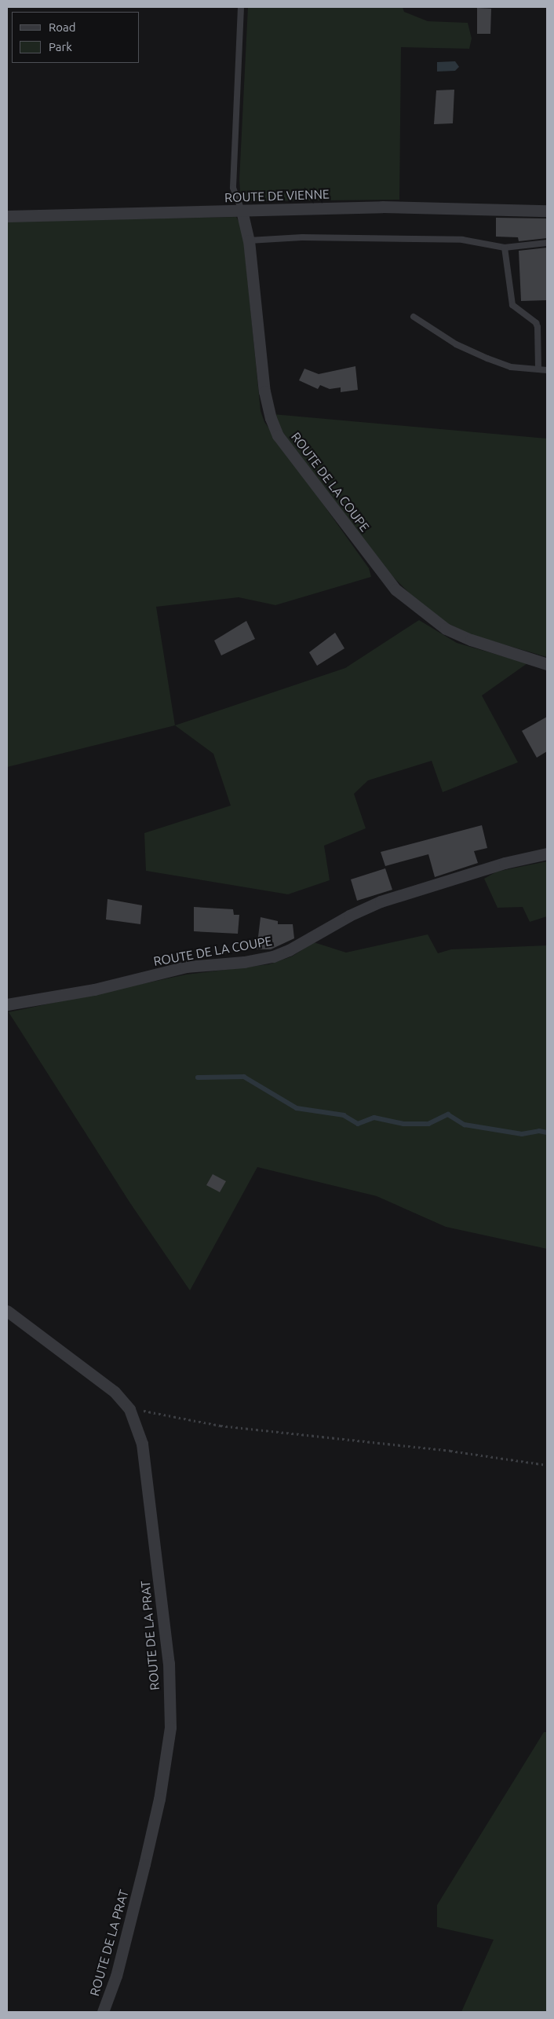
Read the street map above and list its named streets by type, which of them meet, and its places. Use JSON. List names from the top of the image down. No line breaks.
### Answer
{"streets":{"street":["ROUTE DE VIENNE","ROUTE DE LA COUPE","ROUTE DE LA PRAT"]},"crossings":[["ROUTE DE VIENNE","ROUTE DE LA COUPE"]],"legend":["Road","Park"]}
